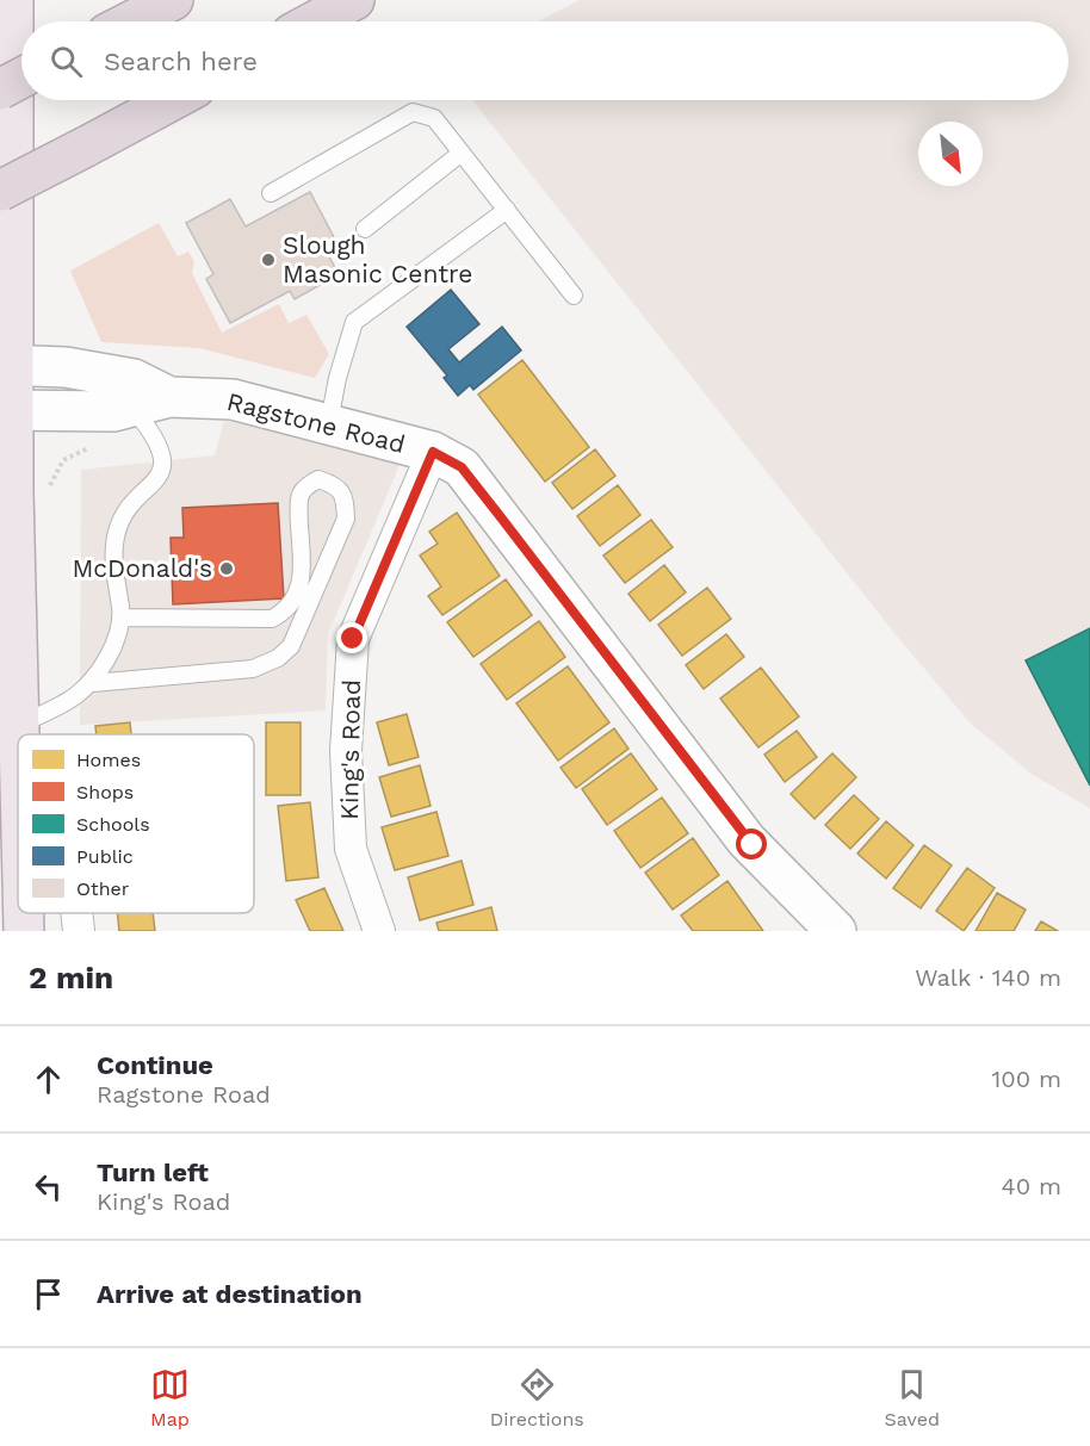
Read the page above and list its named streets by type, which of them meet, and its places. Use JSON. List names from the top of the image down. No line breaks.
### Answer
{"streets":{"main road":["Ragstone Road"],"street":["King's Road"]},"crossings":[["Ragstone Road","King's Road"]],"places":["Slough Masonic Centre","McDonald's"],"legend":["Homes","Shops","Schools","Public","Other"],"north":"bottom right","page":{"search":"Search here","heading":["2 min","Walk · 140 m"],"list":[["Continue","Ragstone Road","100 m"],["Turn left","King's Road","40 m"],"Arrive at destination"],"nav":["Map","Directions","Saved"]}}
